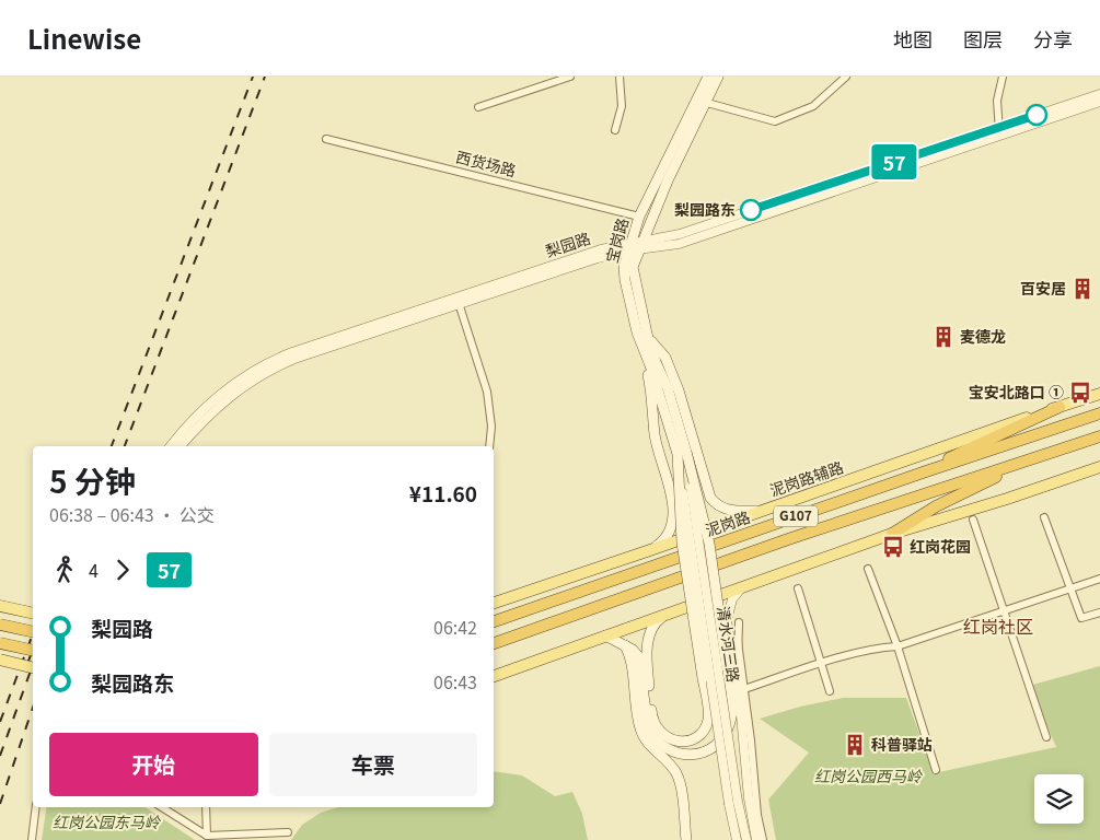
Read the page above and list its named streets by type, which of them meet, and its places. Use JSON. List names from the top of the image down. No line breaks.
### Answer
{"streets":{"highway":["G107","泥岗路"],"main road":["宝岗路","泥岗路辅路"],"street":["西货场路","梨园路","清水河三路"]},"crossings":[["西货场路","宝岗路"],["宝岗路","梨园路"],["宝岗路","清水河三路"]],"districts":["红岗社区"],"parks":["红岗公园西马岭","红岗公园东马岭"],"places":{"other":["梨园路东"],"building":["百安居","麦德龙","科普驿站"],"bus stop":["宝安北路口 ①","红岗花园"]},"lines":["bus line 57"],"page":{"header":"Linewise","nav":["地图","图层","分享"],"on_map":"57","heading":["5 分钟","06:38 – 06:43 · 公交","¥11.60"],"legs":["4","57"],"list":[{"name":"梨园路","value":"06:42"},{"name":"梨园路东","value":"06:43"}],"buttons":["开始","车票"]}}
